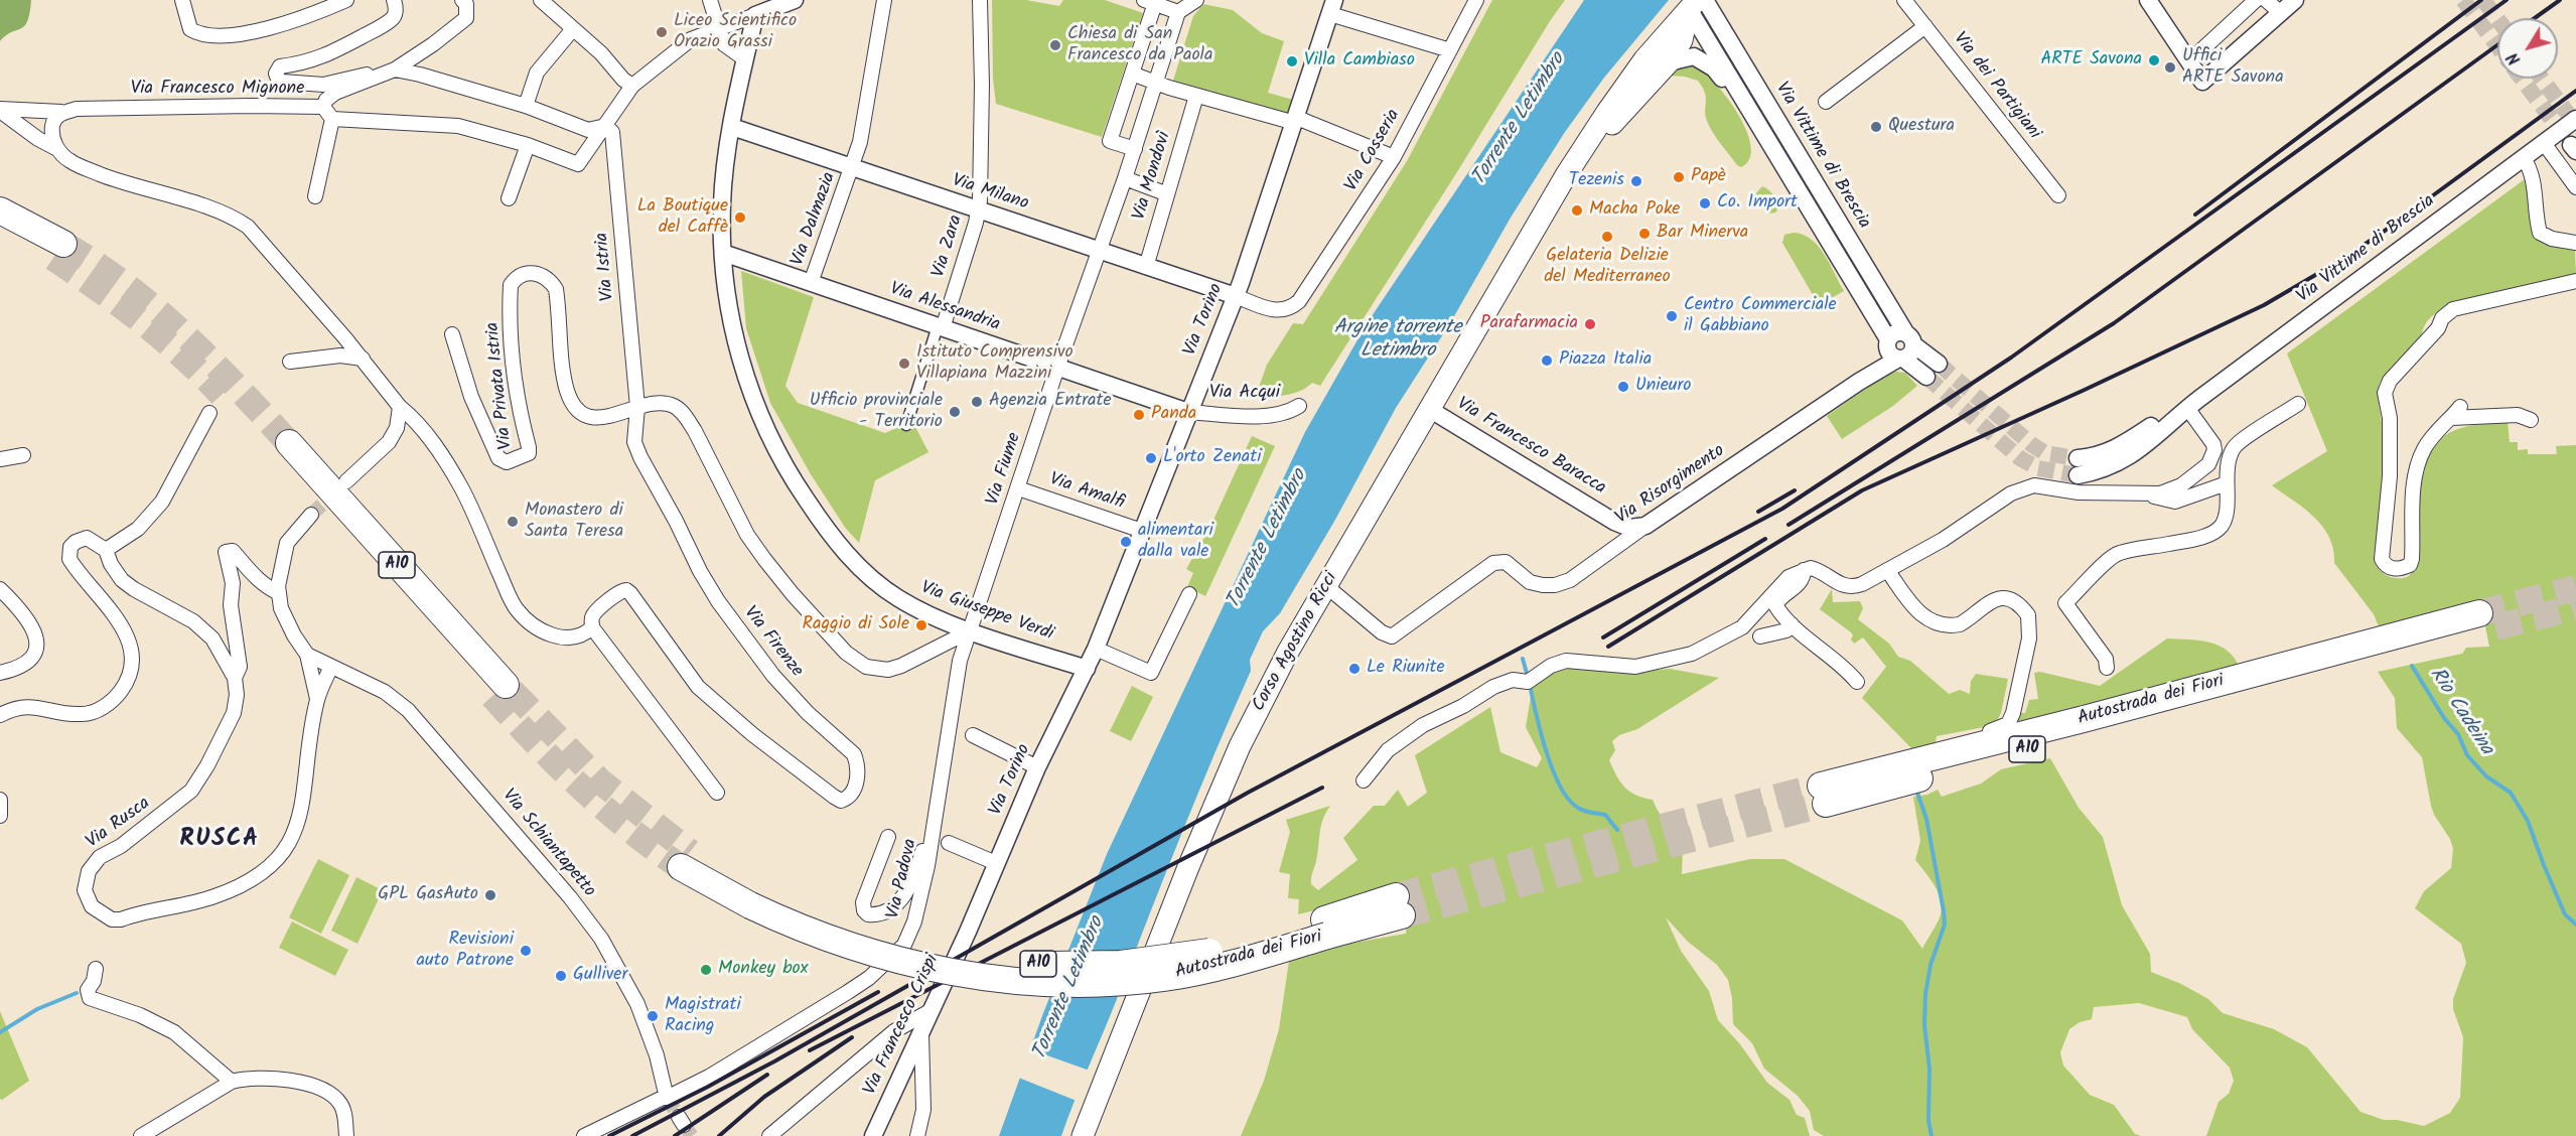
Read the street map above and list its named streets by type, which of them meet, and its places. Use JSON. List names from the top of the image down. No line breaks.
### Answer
{"streets":{"highway":["A10","Autostrada dei Fiori"],"main road":["Corso Agostino Ricci"],"street":["Via dei Partigiani","Via Francesco Mignone","Via Cosseria","Via Vittime di Brescia","Via Mondovì","Via Milano","Via Dalmazia","Via Zara","Via Istria","Via Alessandria","Via Torino","Via Privata Istria","Via Acqui","Via Francesco Baracca","Via Fiume","Via Risorgimento","Via Amalfi","Via Giuseppe Verdi","Via Firenze","Via Rusca","Via Schiantapetto","Via Padova","Via Francesco Crispi"]},"crossings":[["Via Francesco Mignone","Via Firenze"],["Via Cosseria","Via Milano"],["Via Cosseria","Via Torino"],["Via Vittime di Brescia","Via Risorgimento"],["Via Vittime di Brescia","Corso Agostino Ricci"],["Via Mondovì","Via Milano"],["Via Milano","Via Dalmazia"],["Via Milano","Via Zara"],["Via Milano","Via Torino"],["Via Milano","Via Fiume"],["Via Milano","Via Giuseppe Verdi"],["Via Dalmazia","Via Alessandria"],["Via Zara","Via Alessandria"],["Via Istria","Via Privata Istria"],["Via Istria","Via Firenze"],["Via Alessandria","Via Torino"],["Via Alessandria","Via Acqui"],["Via Alessandria","Via Fiume"],["Via Alessandria","Via Giuseppe Verdi"],["Via Torino","Via Acqui"],["Via Torino","Via Amalfi"],["Via Torino","Via Giuseppe Verdi"],["Via Torino","Via Francesco Crispi"],["Via Privata Istria","Via Firenze"],["Via Francesco Baracca","Via Risorgimento"],["Via Francesco Baracca","Corso Agostino Ricci"],["Via Fiume","Via Amalfi"],["Via Fiume","Via Giuseppe Verdi"],["Via Fiume","Via Padova"],["Via Risorgimento","Corso Agostino Ricci"],["Via Giuseppe Verdi","Via Padova"],["Via Rusca","Via Schiantapetto"],["Via Schiantapetto","Via Padova"]],"districts":["RUSCA"],"water":["Torrente Letimbro","Argine torrente Letimbro","Rio Cadeina"],"places":["Liceo Scientifico Orazio Grassi","Chiesa di San Francesco da Paola","ARTE Savona","Villa Cambiaso","Uffici ARTE Savona","Questura","Papè","Tezenis","Co. Import","Macha Poke","La Boutique del Caffè","Bar Minerva","Gelateria Delizie del Mediterraneo","Centro Commerciale il Gabbiano","Parafarmacia","Piazza Italia","Istituto Comprensivo Villapiana Mazzini","Unieuro","Agenzia Entrate","Ufficio provinciale - Territorio","Panda","L'orto Zenati","Monastero di Santa Teresa","alimentari dalla vale","Raggio di Sole","Le Riunite","GPL GasAuto","Revisioni auto Patrone","Monkey box","Gulliver","Magistrati Racing"],"north":"bottom left"}
